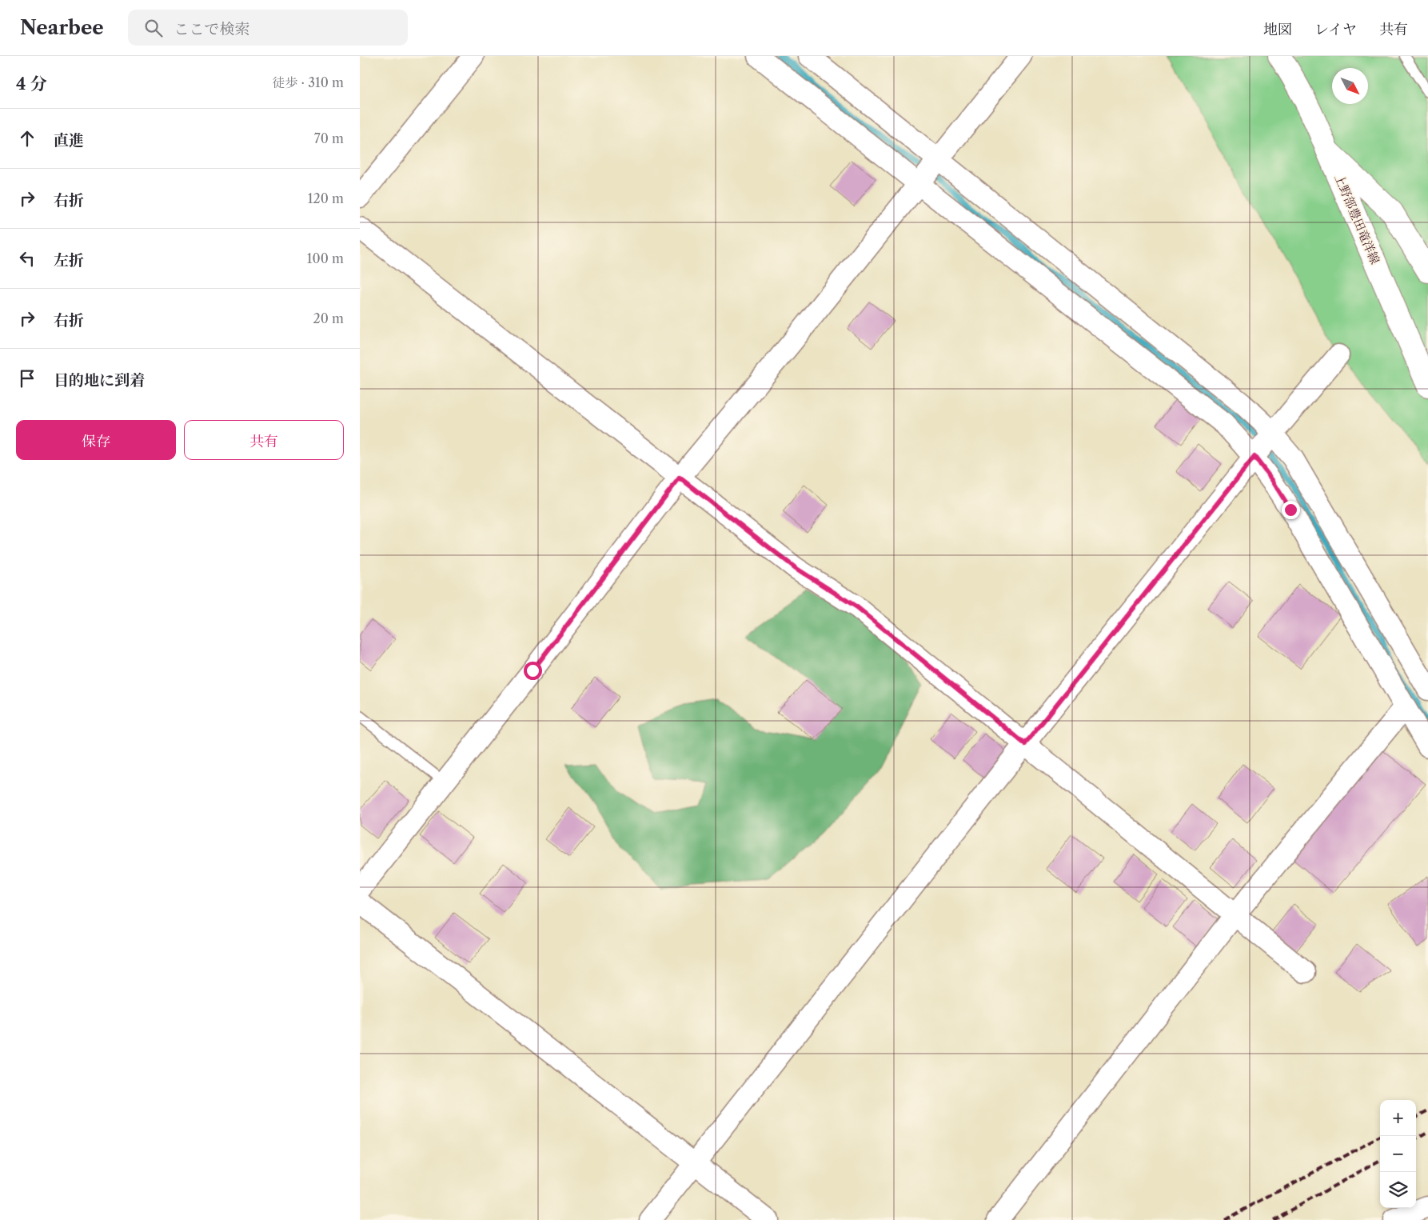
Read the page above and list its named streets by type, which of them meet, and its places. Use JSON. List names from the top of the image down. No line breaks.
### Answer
{"streets":{"main road":["上野部豊田竜洋線"]},"north":"bottom right","page":{"header":"Nearbee","search":"ここで検索","nav":["地図","レイヤ","共有"],"heading":["4 分","徒歩 · 310 m"],"list":[["直進","70 m"],["右折","120 m"],["左折","100 m"],["右折","20 m"],"目的地に到着"],"buttons":["保存","共有"],"map_buttons":["+","−"]}}
